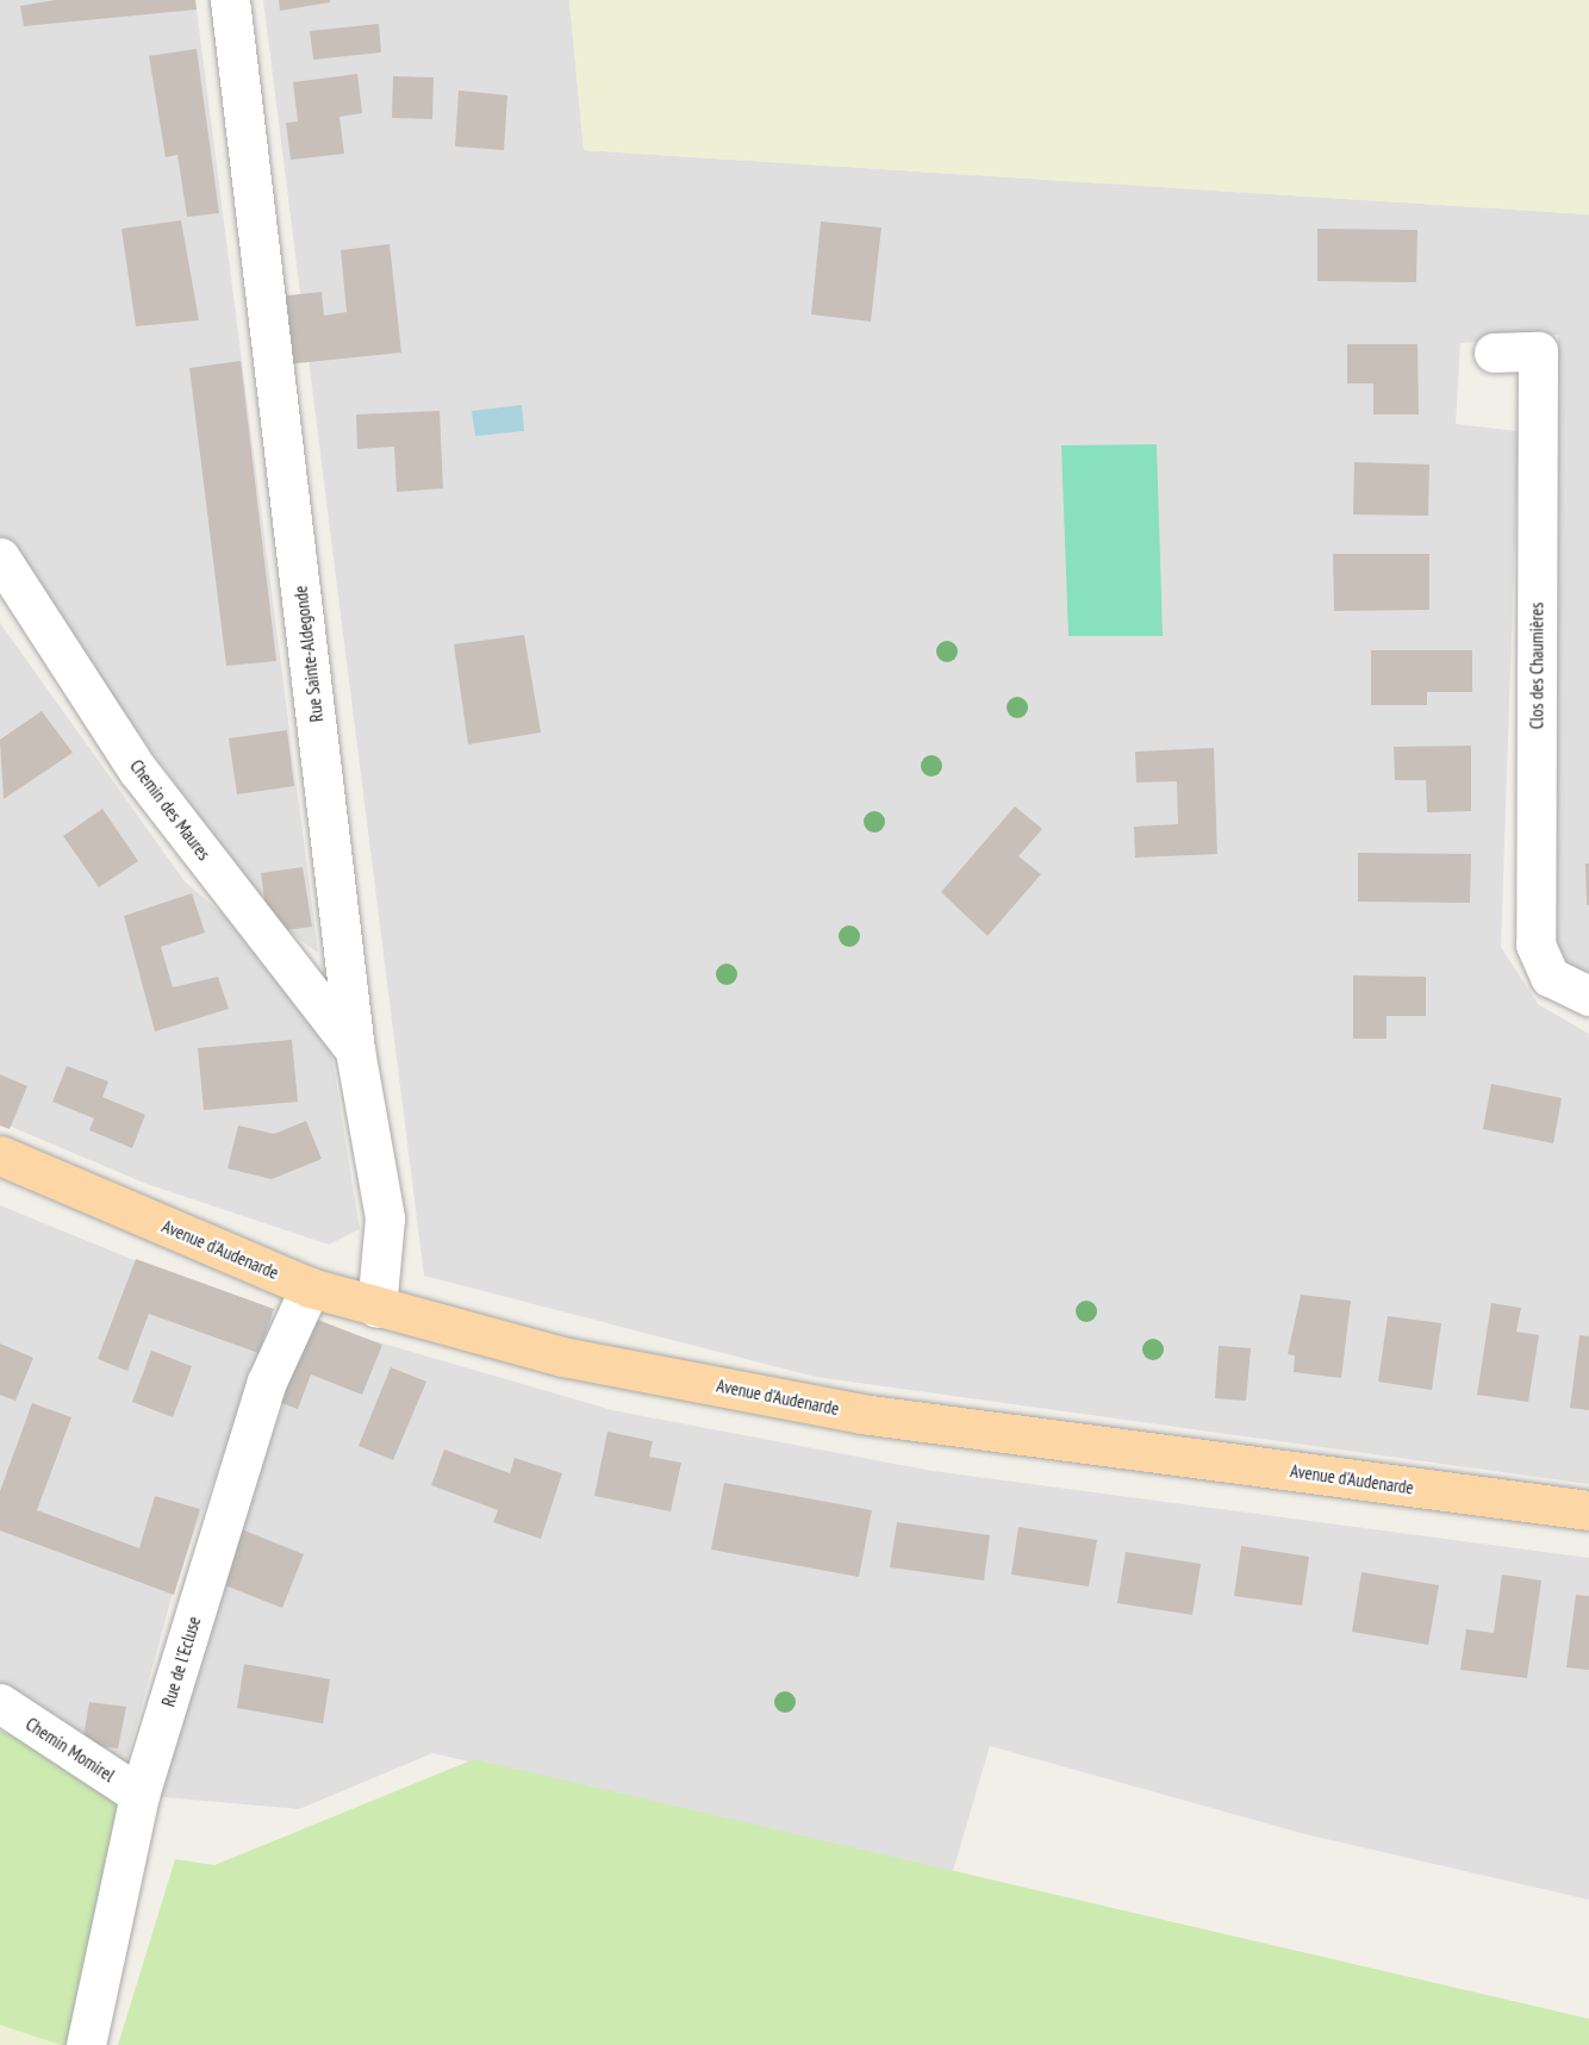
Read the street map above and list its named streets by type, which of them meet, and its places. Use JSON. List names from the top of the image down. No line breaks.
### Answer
{"streets":{"main road":["Avenue d'Audenarde"],"street":["Rue Sainte-Aldegonde","Clos des Chaumières","Chemin des Maures","Rue de l'Ecluse","Chemin Momirel"]},"crossings":[["Rue Sainte-Aldegonde","Chemin des Maures"],["Rue Sainte-Aldegonde","Avenue d'Audenarde"],["Avenue d'Audenarde","Rue de l'Ecluse"],["Rue de l'Ecluse","Chemin Momirel"]]}
